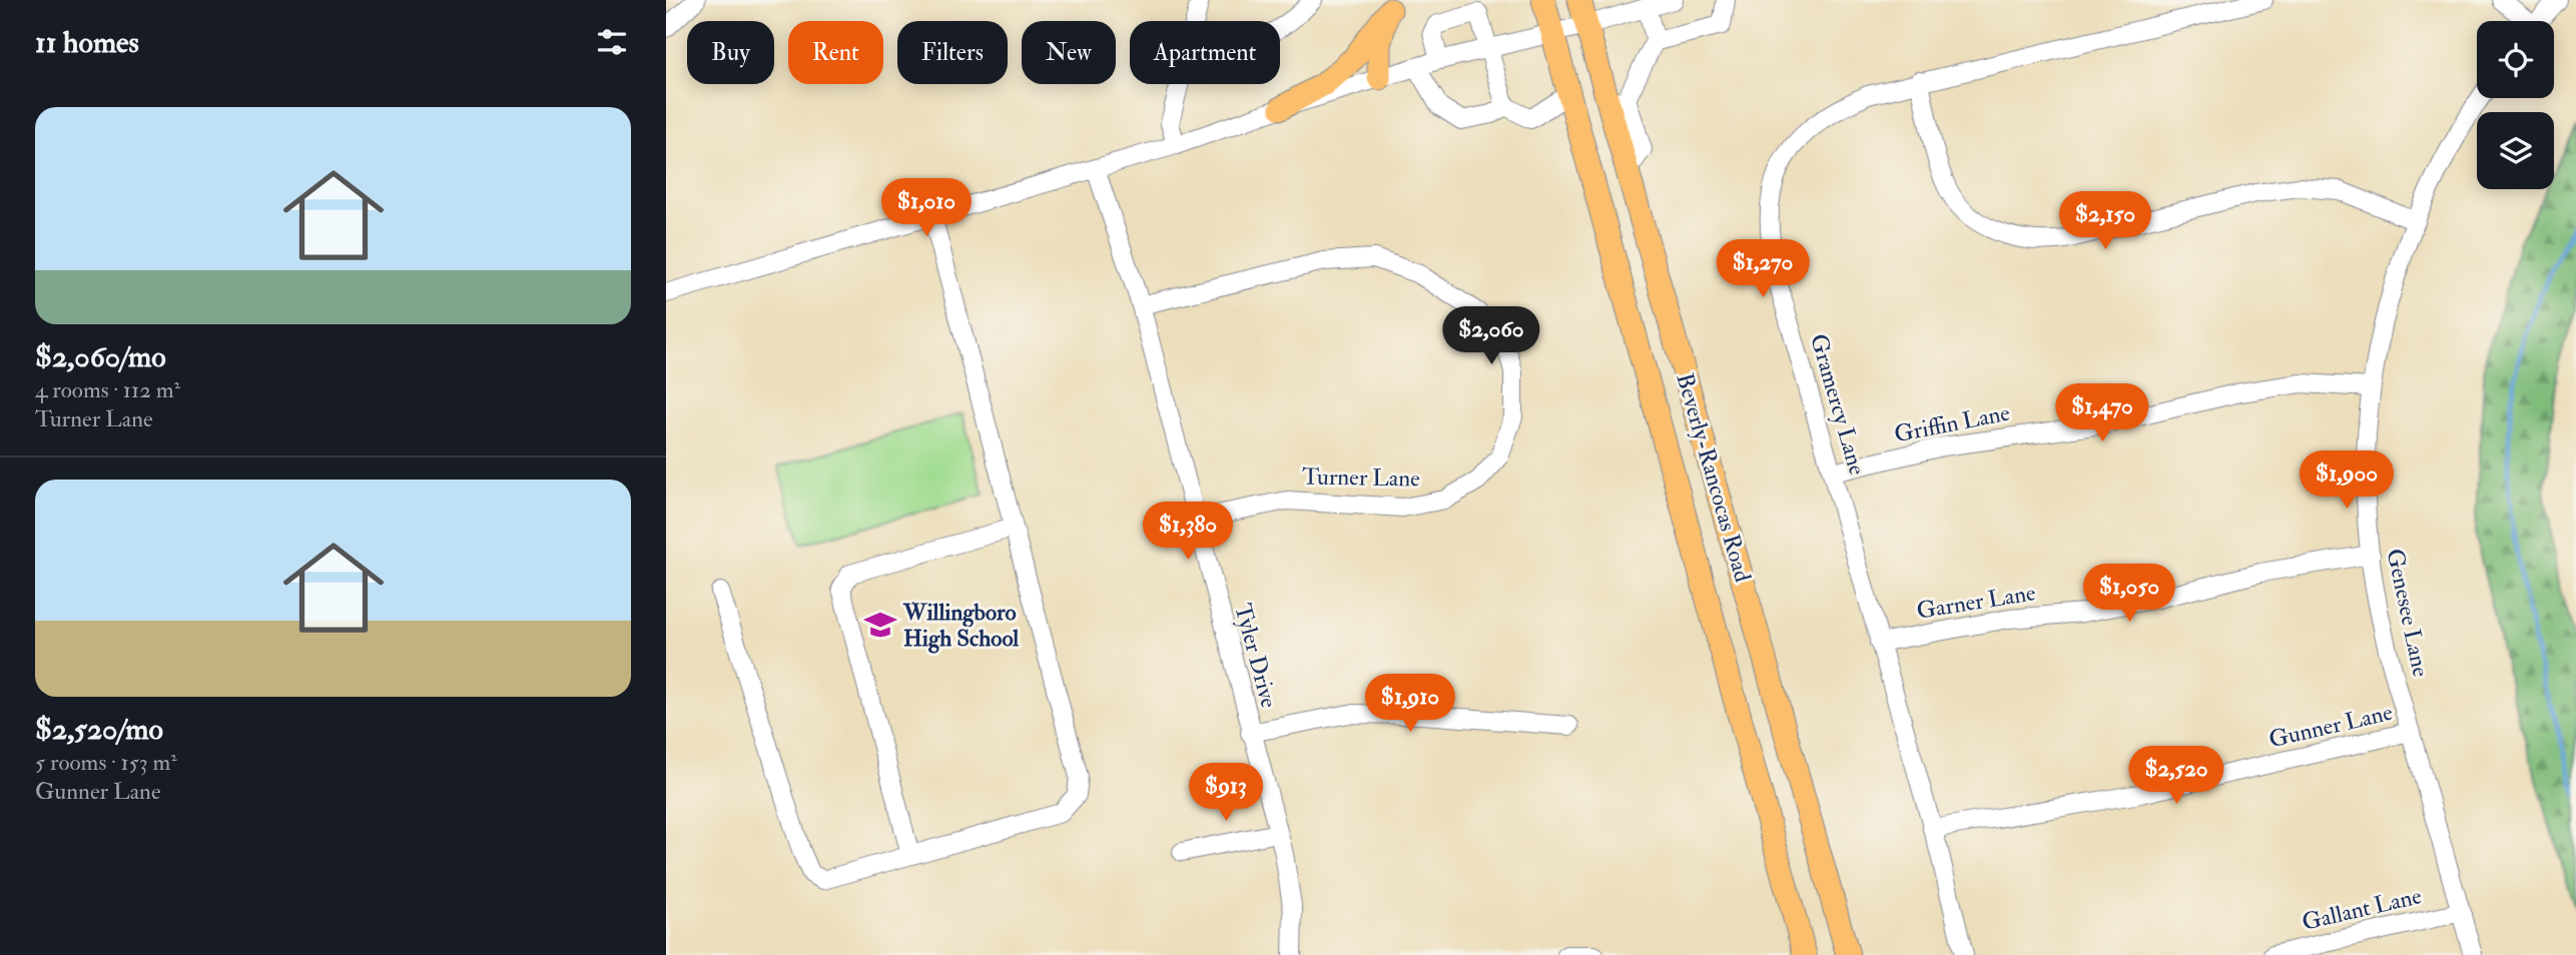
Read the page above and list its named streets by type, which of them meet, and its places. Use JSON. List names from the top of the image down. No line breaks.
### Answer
{"streets":{"main road":["Beverly-Rancocas Road"],"street":["Gramercy Lane","Griffin Lane","Turner Lane","Garner Lane","Genesee Lane","Tyler Drive","Gunner Lane","Gallant Lane"]},"crossings":[["Gramercy Lane","Griffin Lane"],["Gramercy Lane","Garner Lane"],["Gramercy Lane","Gunner Lane"],["Griffin Lane","Genesee Lane"],["Turner Lane","Tyler Drive"],["Garner Lane","Genesee Lane"],["Genesee Lane","Gunner Lane"],["Genesee Lane","Gallant Lane"]],"places":{"school or university":["Willingboro High School"]},"page":{"heading":"11 homes","chip":["Buy","Rent","Filters","New","Apartment"],"list":[{"name":"$2,060/mo","note":"4 rooms · 112 m² · Turner Lane"},{"name":"$2,520/mo","note":"5 rooms · 153 m² · Gunner Lane"}],"price":["$1,010","$2,150","$1,270","$2,060","$1,470","$1,900","$1,380","$1,050","$1,910","$2,520","$913"]}}
